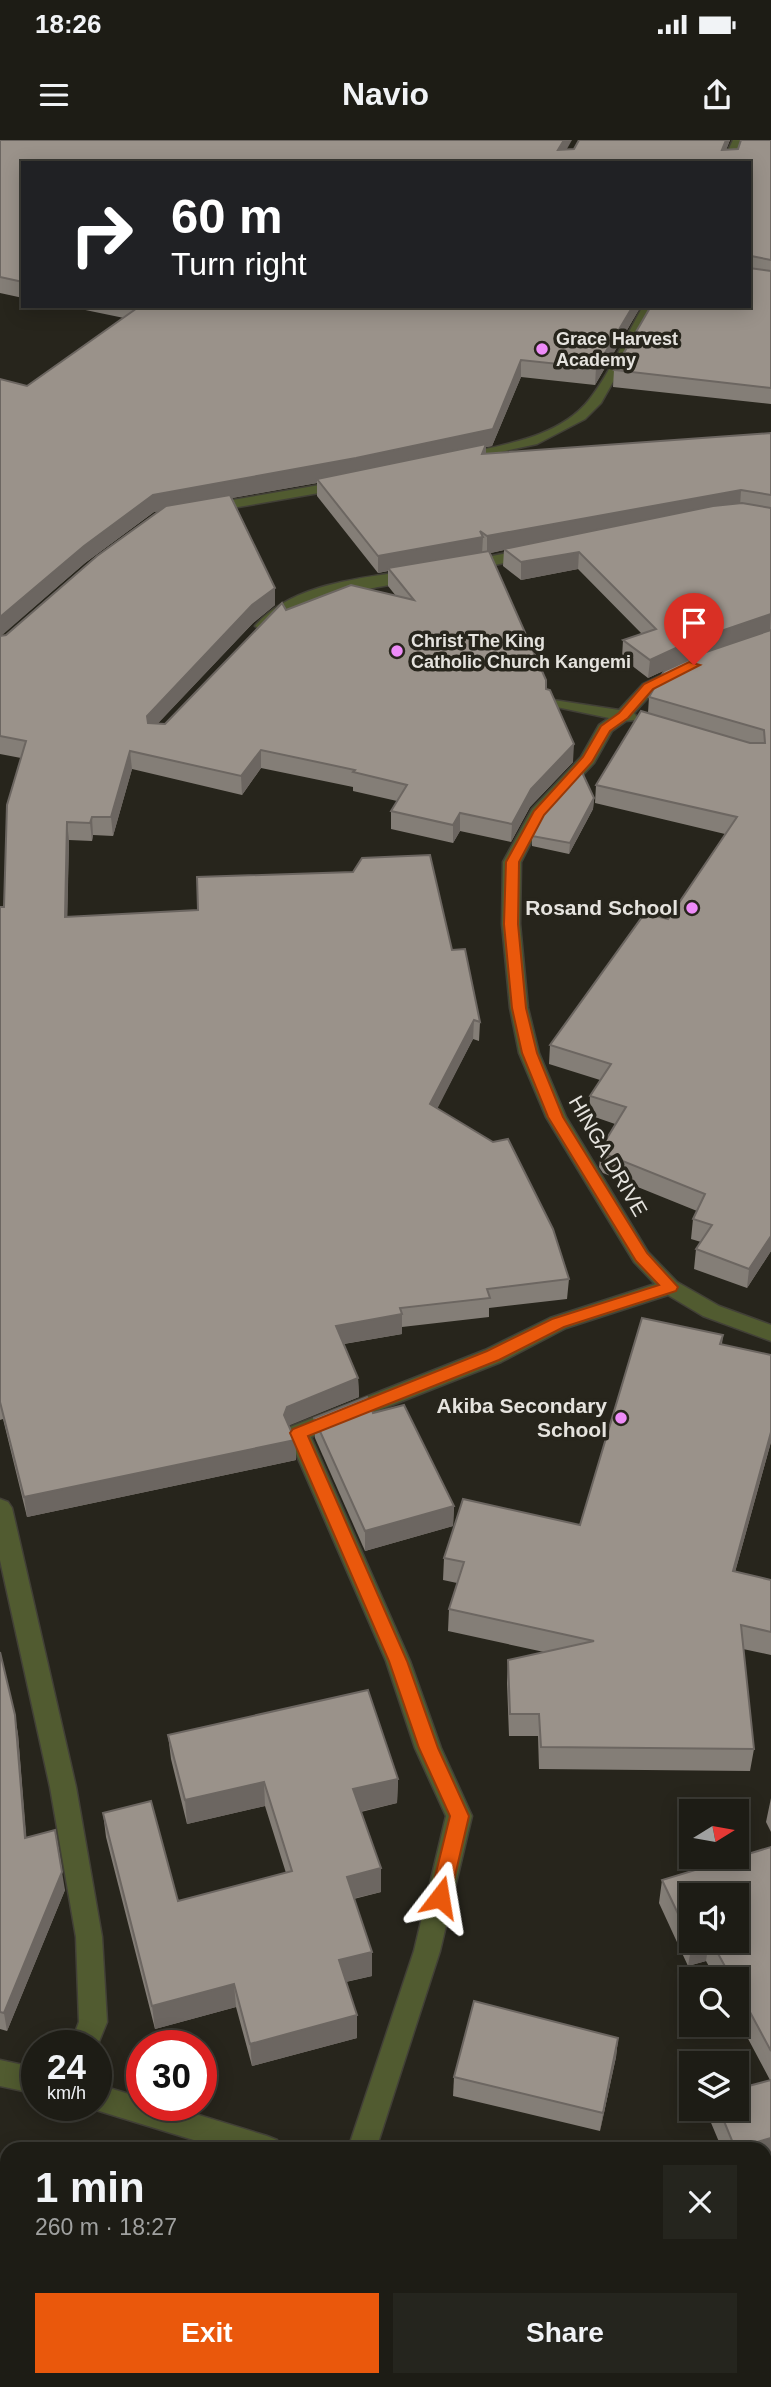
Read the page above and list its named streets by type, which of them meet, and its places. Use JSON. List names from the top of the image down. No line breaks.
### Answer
{"streets":{"street":["HINGA DRIVE"]},"places":["Grace Harvest Academy","Christ The King Catholic Church Kangemi","Rosand School","Akiba Secondary School"],"north":"right","page":{"status":"18:26","header":"Navio","turn":["60 m","Turn right"],"speed":"24 km/h","limit":"30","heading":["1 min","260 m · 18:27"],"buttons":["Exit","Share"]}}
